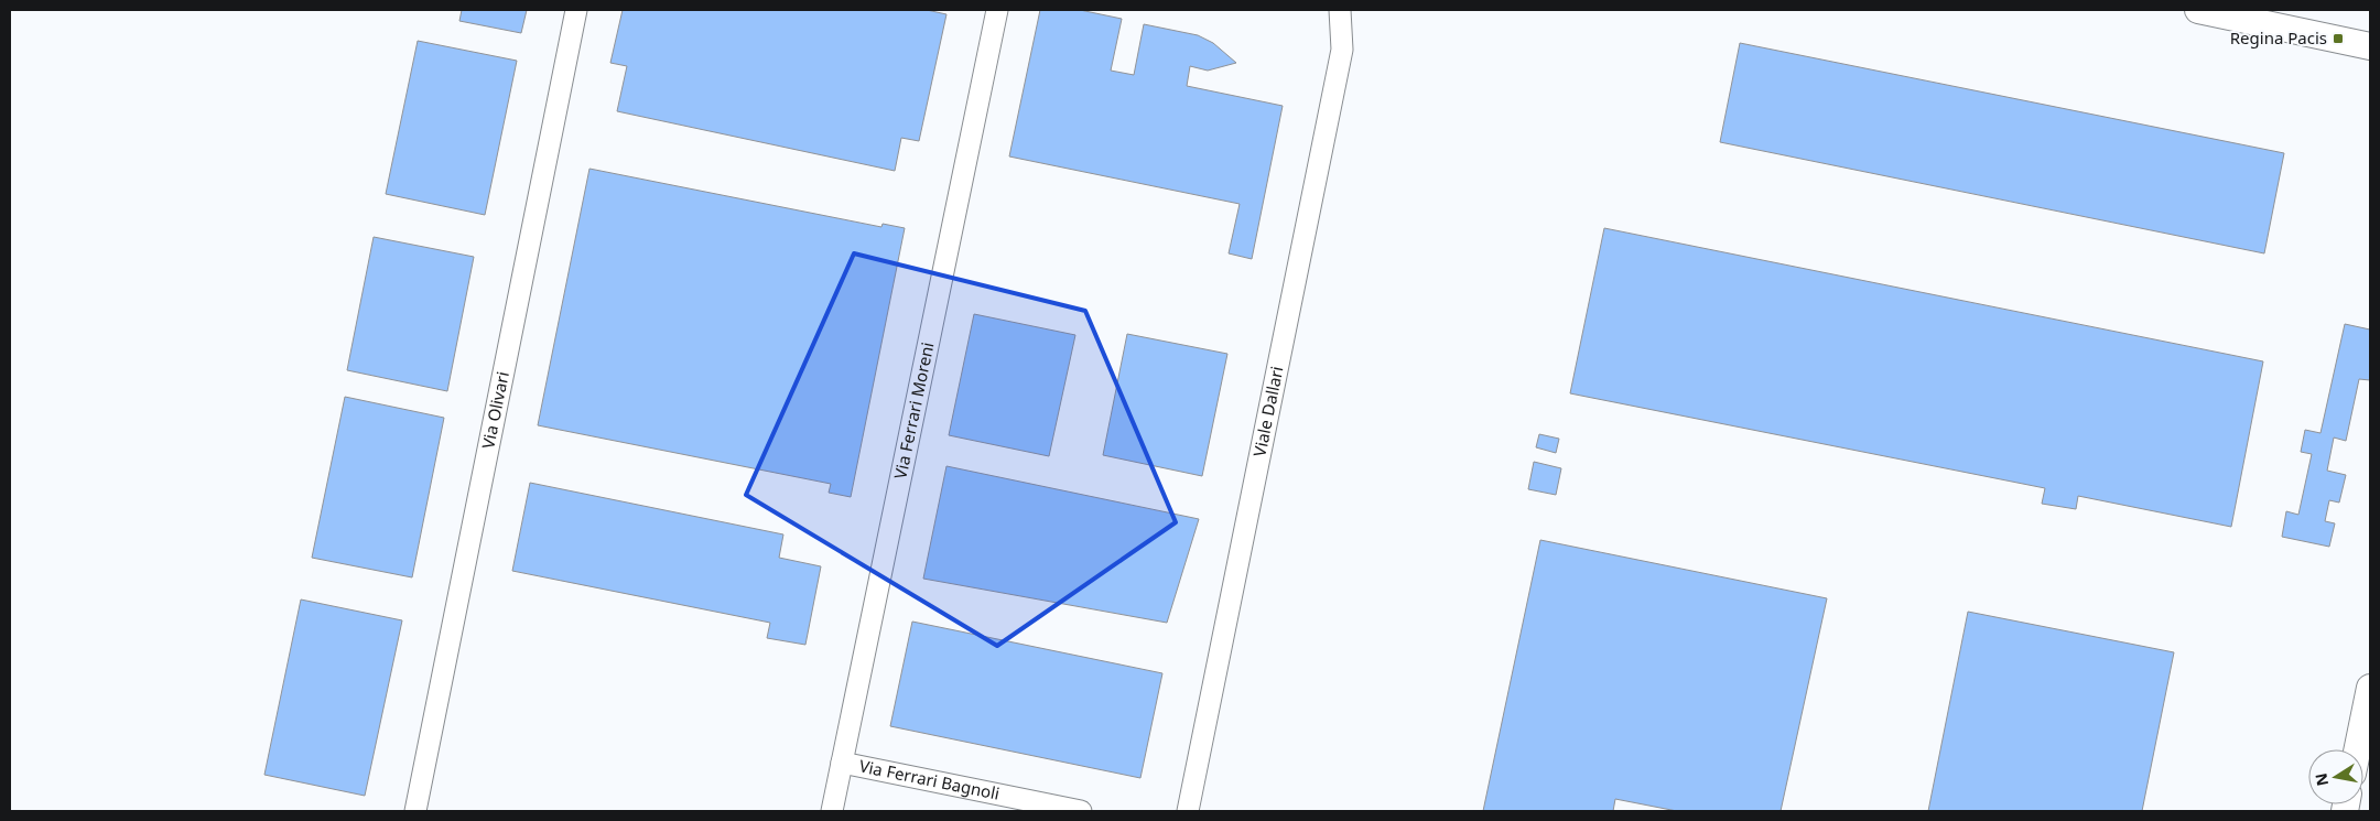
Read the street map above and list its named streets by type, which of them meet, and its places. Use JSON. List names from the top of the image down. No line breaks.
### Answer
{"streets":{"street":["Via Olivari","Via Ferrari Moreni","Viale Dallari","Via Ferrari Bagnoli"]},"crossings":[["Via Ferrari Moreni","Via Ferrari Bagnoli"]],"places":{"transit":["Regina Pacis"]},"north":"left"}
